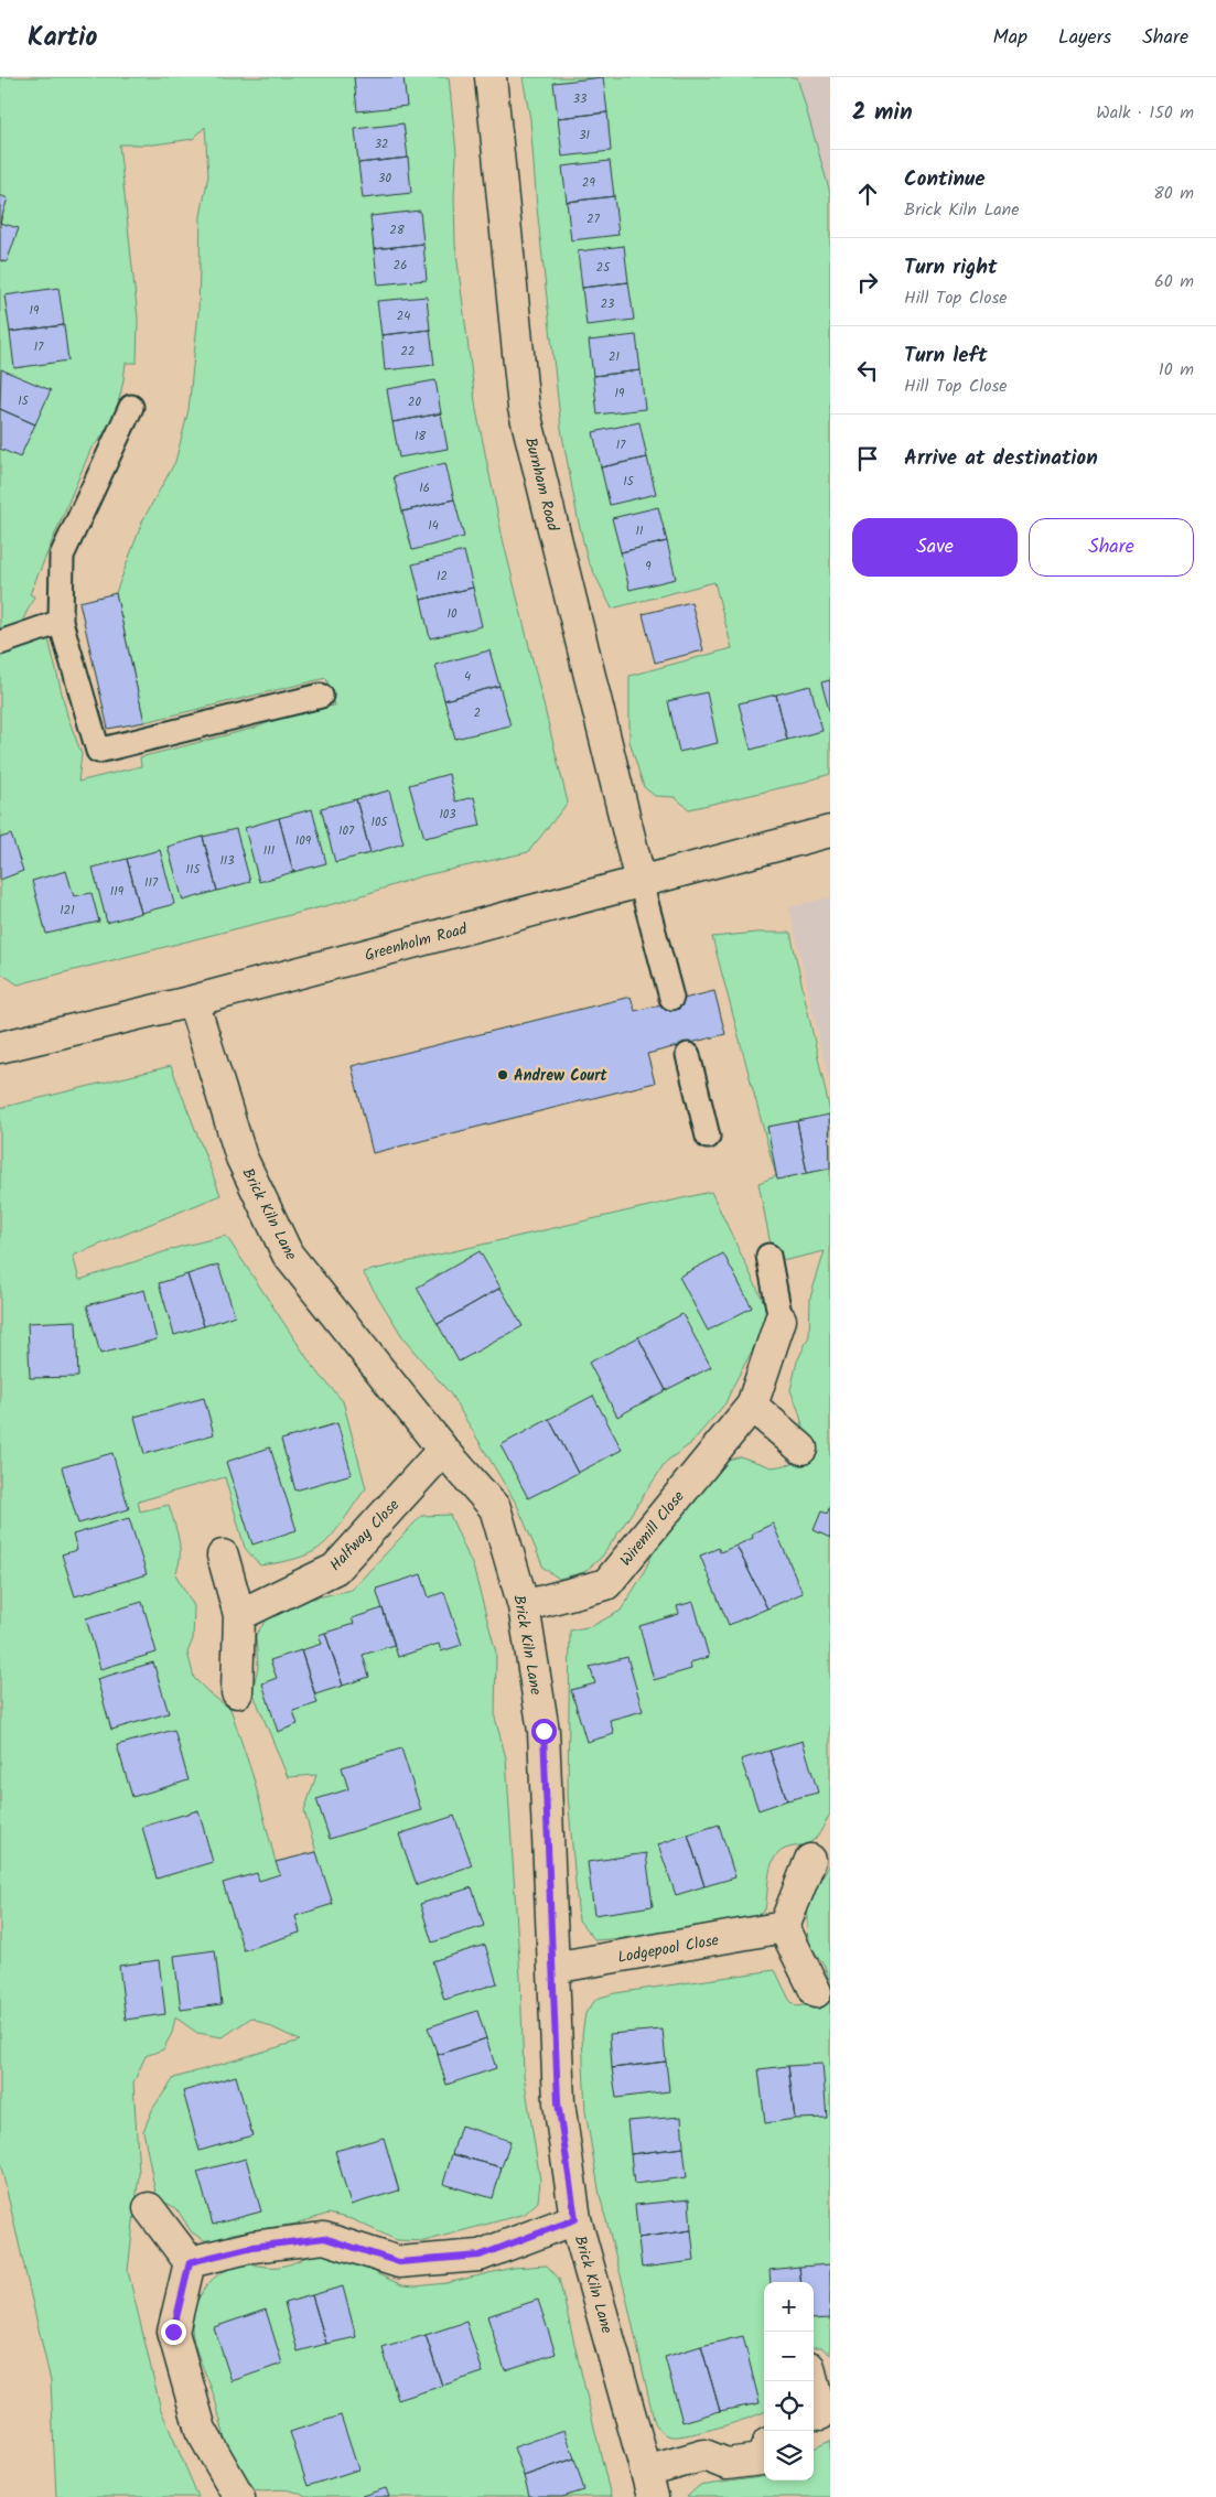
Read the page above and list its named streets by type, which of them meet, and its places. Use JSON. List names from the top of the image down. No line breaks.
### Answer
{"streets":{"street":["Burnham Road","Greenholm Road","Brick Kiln Lane","Wiremill Close","Halfway Close","Lodgepool Close"]},"crossings":[["Burnham Road","Greenholm Road"],["Greenholm Road","Brick Kiln Lane"],["Brick Kiln Lane","Wiremill Close"],["Brick Kiln Lane","Halfway Close"],["Brick Kiln Lane","Lodgepool Close"]],"places":["Andrew Court"],"house_numbers":["33","31","32","30","29","27","28","26","25","23","19","24","17","22","21","19","15","20","18","17","15","16","14","11","9","12","10","4","2","103","105","107","109","111","113","115","117","119","121"],"page":{"header":"Kartio","nav":["Map","Layers","Share"],"heading":["2 min","Walk · 150 m"],"list":[["Continue","Brick Kiln Lane","80 m"],["Turn right","Hill Top Close","60 m"],["Turn left","Hill Top Close","10 m"],"Arrive at destination"],"buttons":["Save","Share"],"map_buttons":["+","−"]}}
